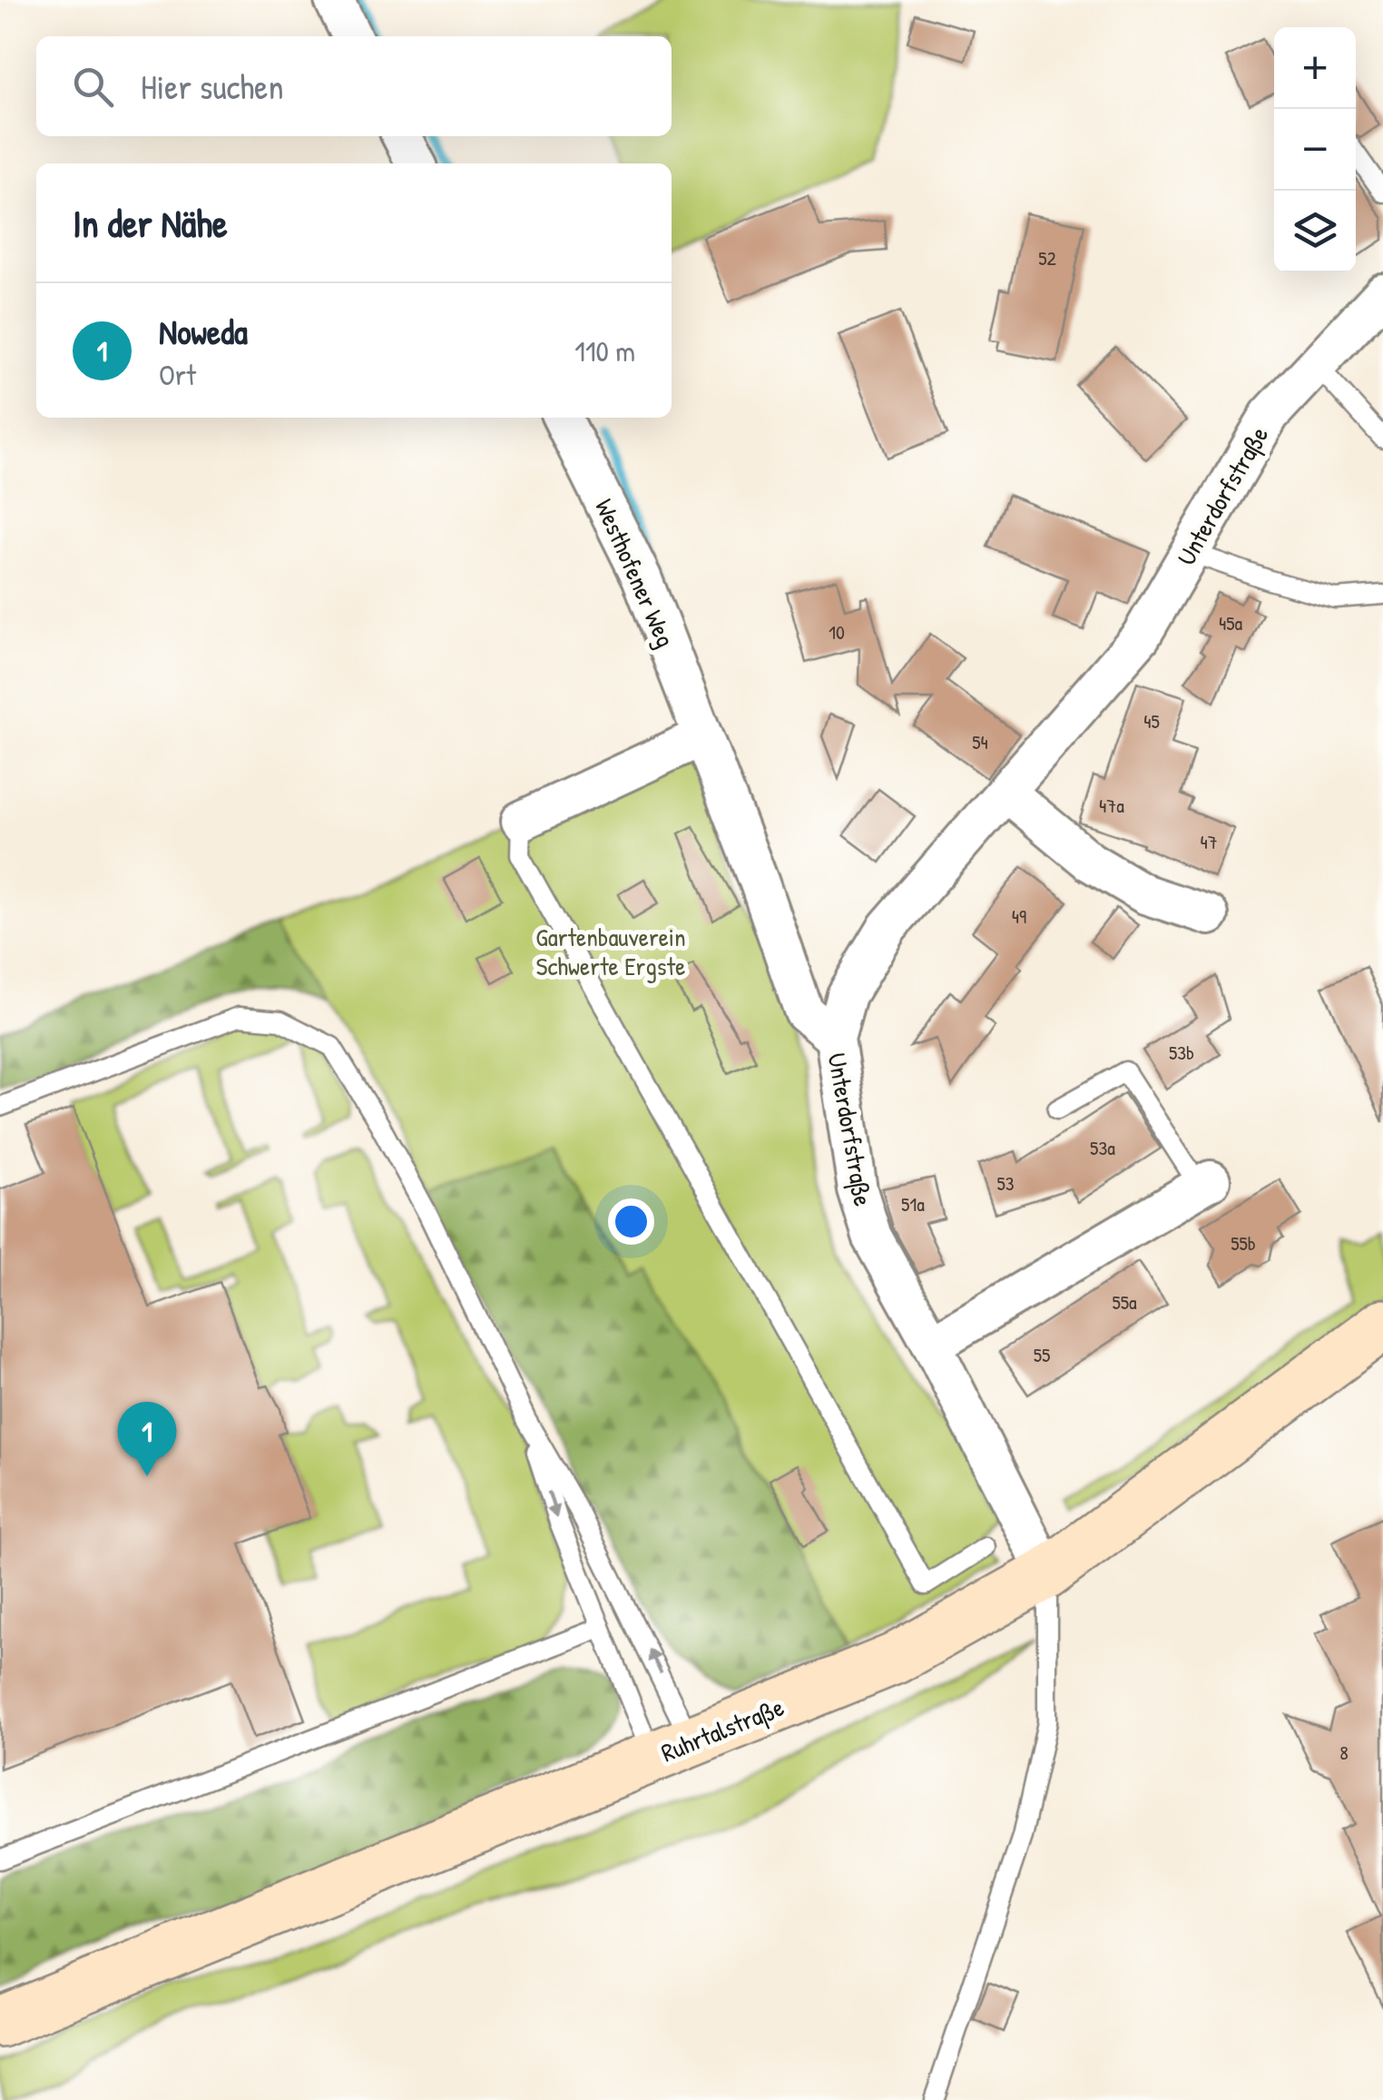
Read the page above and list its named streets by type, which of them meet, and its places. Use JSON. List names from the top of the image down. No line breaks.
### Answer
{"streets":{"main road":["Ruhrtalstraße"],"street":["Unterdorfstraße","Westhofener Weg"]},"crossings":[["Unterdorfstraße","Westhofener Weg"],["Unterdorfstraße","Ruhrtalstraße"]],"parks":["Gartenbauverein Schwerte Ergste"],"house_numbers":["52","45a","10","45","54","47a","47","49","53b","53a","53","51a","55b","55a","55","8"],"page":{"map_buttons":["+","−"],"search":"Hier suchen","heading":"In der Nähe","list":[{"mark":"1","name":"Noweda","note":"Ort","value":"110 m"}],"pins":"1"}}
